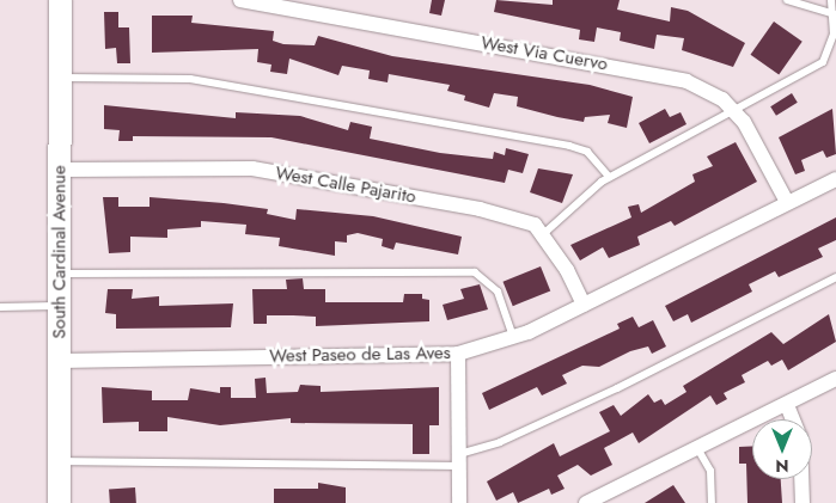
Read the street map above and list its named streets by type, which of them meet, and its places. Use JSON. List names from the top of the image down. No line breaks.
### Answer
{"streets":{"main road":["South Cardinal Avenue"],"street":["West Via Cuervo","West Calle Pajarito","West Paseo de Las Aves"]},"crossings":[["West Via Cuervo","West Paseo de Las Aves"],["West Calle Pajarito","South Cardinal Avenue"],["West Calle Pajarito","West Paseo de Las Aves"],["South Cardinal Avenue","West Paseo de Las Aves"]],"north":"bottom"}
